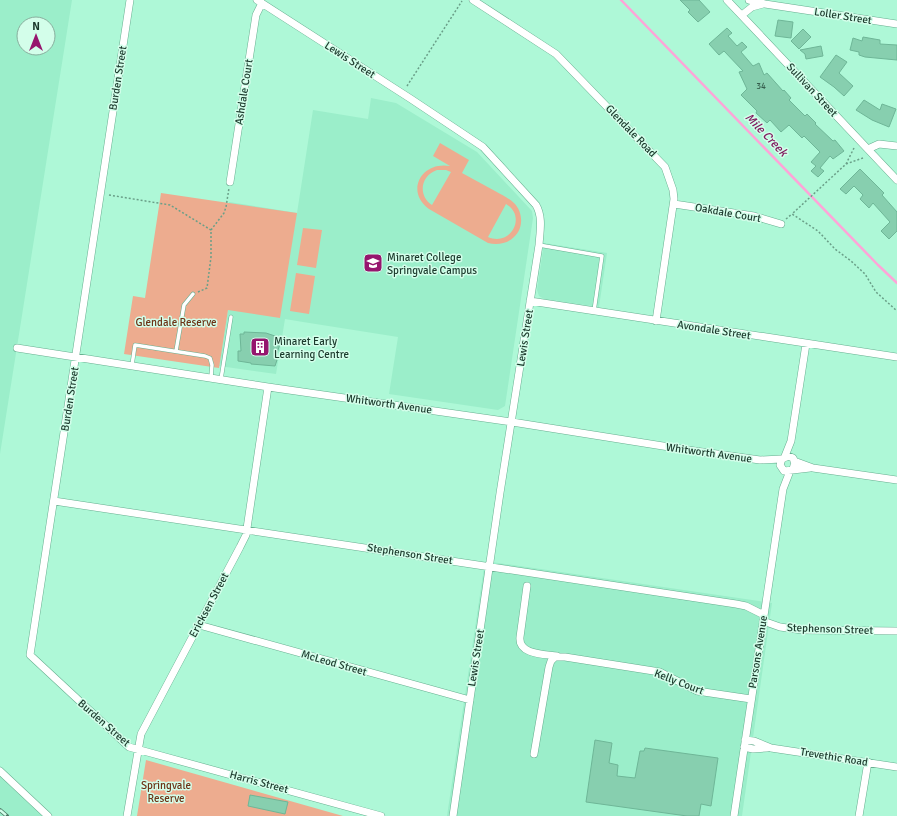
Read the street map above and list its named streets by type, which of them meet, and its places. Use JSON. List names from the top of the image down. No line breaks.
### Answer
{"streets":{"street":["Loller Street","Lewis Street","Burden Street","Sullivan Street","Ashdale Court","Glendale Road","Oakdale Court","Avondale Street","Whitworth Avenue","Stephenson Street","Ericksen Street","Parsons Avenue","McLeod Street","Kelly Court","Trevethic Road","Harris Street"]},"crossings":[["Lewis Street","Ashdale Court"],["Lewis Street","Avondale Street"],["Lewis Street","Whitworth Avenue"],["Lewis Street","Stephenson Street"],["Lewis Street","McLeod Street"],["Burden Street","Whitworth Avenue"],["Burden Street","Stephenson Street"],["Burden Street","Ericksen Street"],["Burden Street","Harris Street"],["Glendale Road","Oakdale Court"],["Glendale Road","Avondale Street"],["Whitworth Avenue","Ericksen Street"],["Whitworth Avenue","Parsons Avenue"],["Stephenson Street","Ericksen Street"],["Stephenson Street","Parsons Avenue"],["Ericksen Street","McLeod Street"],["Ericksen Street","Harris Street"],["Parsons Avenue","Kelly Court"],["Parsons Avenue","Trevethic Road"]],"water":["Mile Creek"],"parks":["Glendale Reserve","Springvale Reserve"],"places":{"school or university":["Minaret College Springvale Campus"],"building":["Minaret Early Learning Centre"]},"house_numbers":["34"],"north":"top"}
